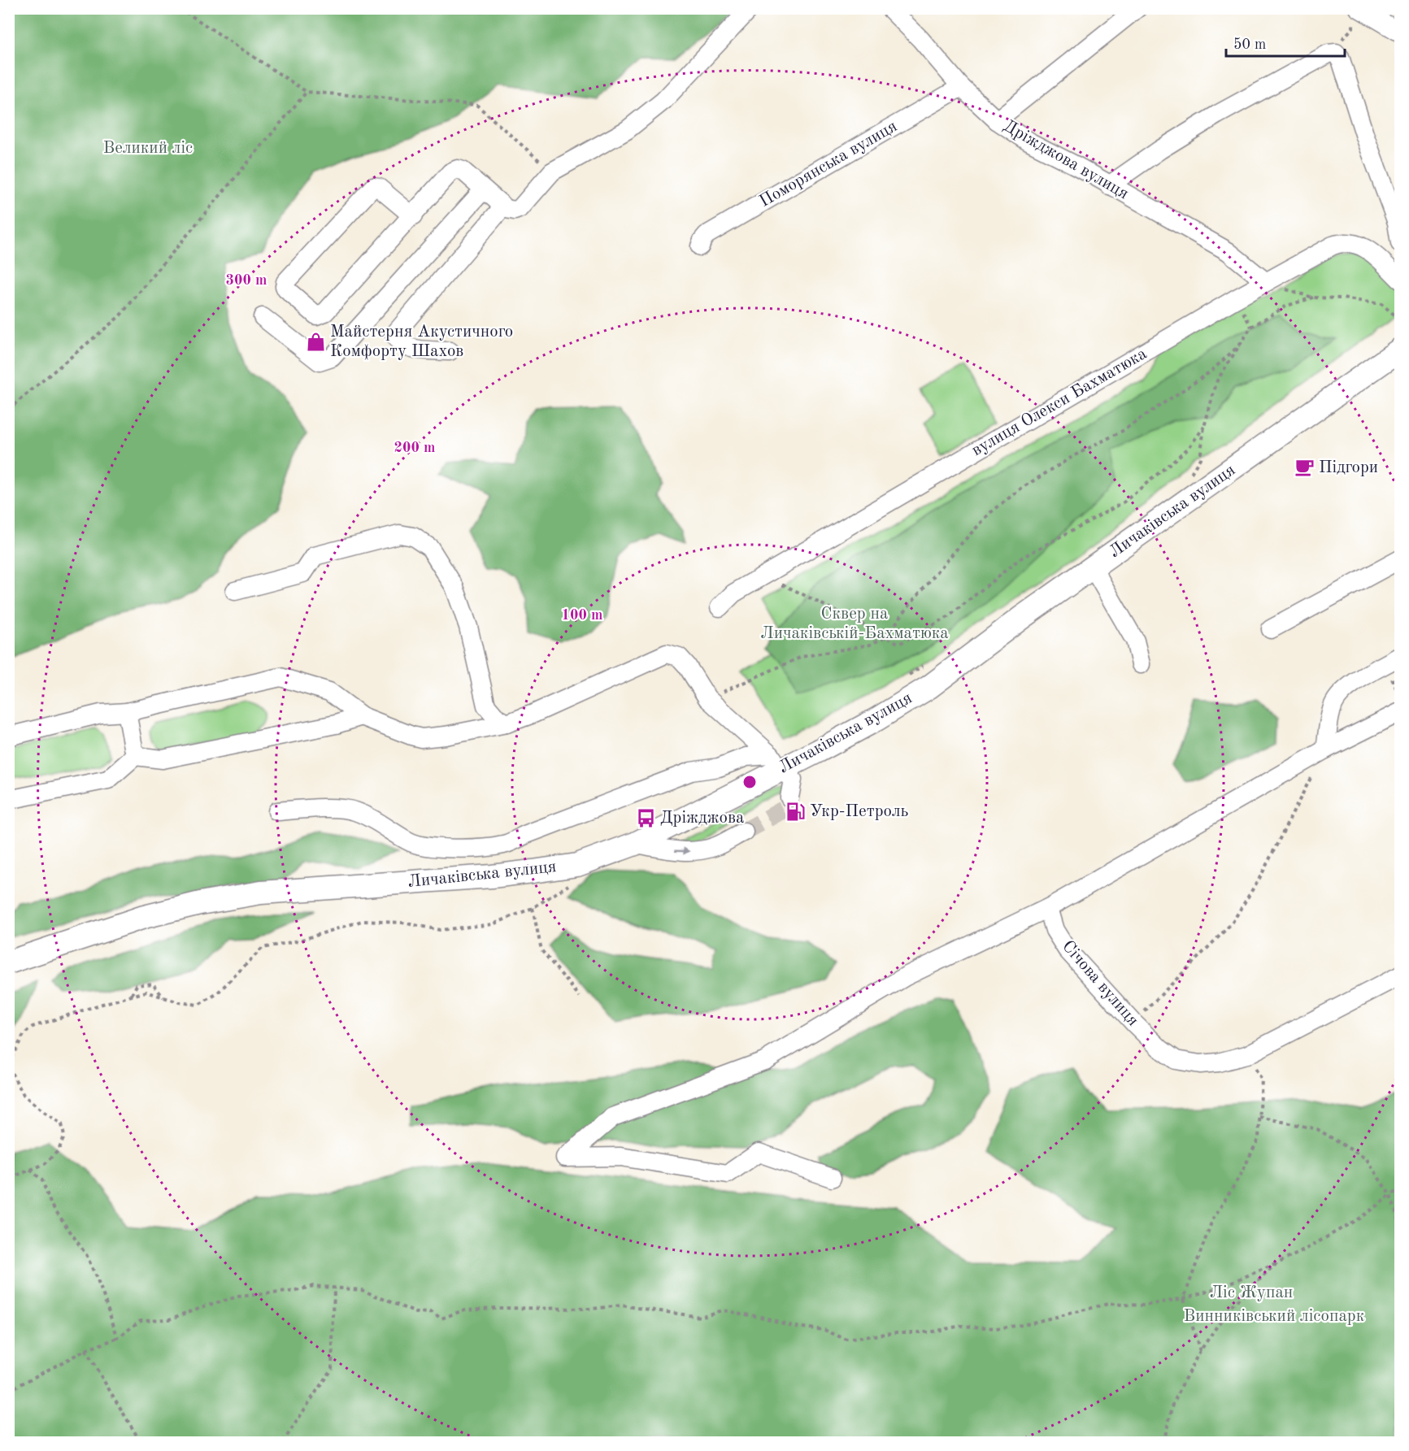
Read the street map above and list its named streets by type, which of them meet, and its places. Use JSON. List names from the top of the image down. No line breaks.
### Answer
{"streets":{"main road":["Личаківська вулиця"],"street":["Дріжджова вулиця","Поморянська вулиця","вулиця Олекси Бахматюка","Січова вулиця"]},"crossings":[["Дріжджова вулиця","Поморянська вулиця"],["Дріжджова вулиця","вулиця Олекси Бахматюка"]],"parks":["Великий ліс","Сквер на Личаківській-Бахматюка","Ліс Жупан","Винниківський лісопарк"],"places":{"shop":["Майстерня Акустичного Комфорту Шахов"],"cafe":["Підгори"],"fuel station":["Укр-Петроль"],"bus stop":["Дріжджова"]},"scale_bar":"50 m","rings":["300 m","200 m","100 m"]}
